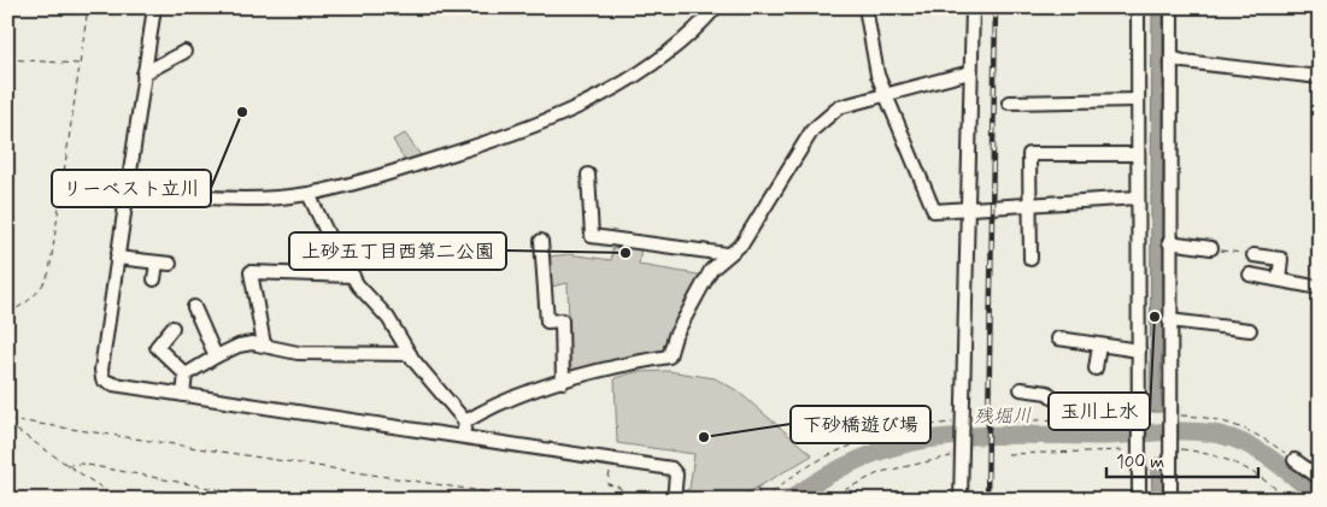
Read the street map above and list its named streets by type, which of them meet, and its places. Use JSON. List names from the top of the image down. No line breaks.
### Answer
{"water":["残堀川"],"places":["リーベスト立川","上砂五丁目西第二公園","玉川上水","下砂橋遊び場"],"scale_bar":"100 m"}
